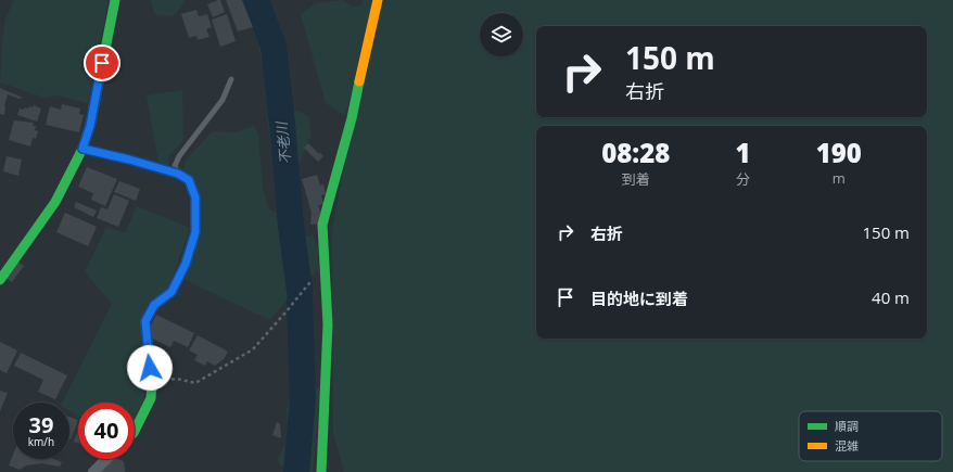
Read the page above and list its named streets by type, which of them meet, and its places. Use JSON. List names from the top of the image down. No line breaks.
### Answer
{"water":["不老川"],"legend":["順調","混雑"],"page":{"turn":["150 m","右折"],"eta":["08:28","到着","1","分","190","m"],"list":[{"name":"右折","value":"150 m"},{"name":"目的地に到着","value":"40 m"}],"speed":"39 km/h","limit":"40"}}
